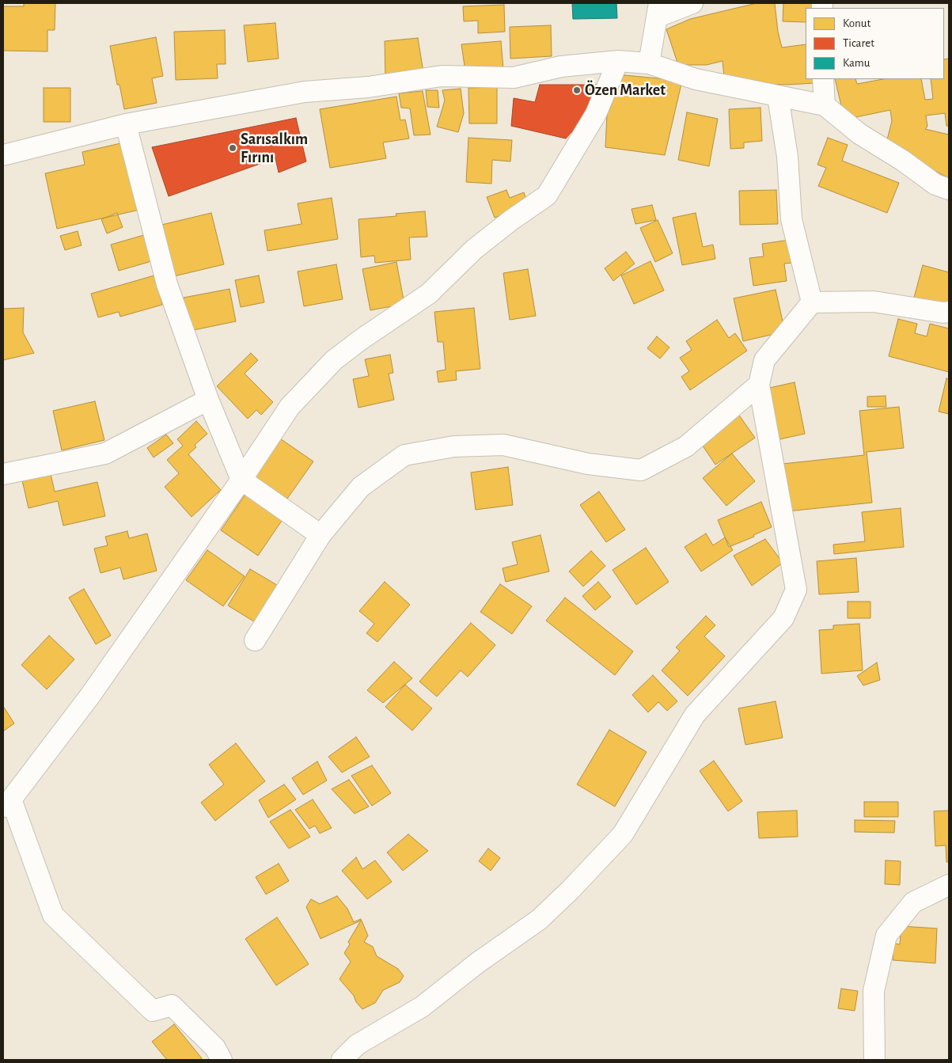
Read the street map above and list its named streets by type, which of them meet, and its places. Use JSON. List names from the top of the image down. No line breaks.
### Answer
{"places":["Özen Market","Sarısalkım Fırını"],"legend":["Konut","Ticaret","Kamu"]}
